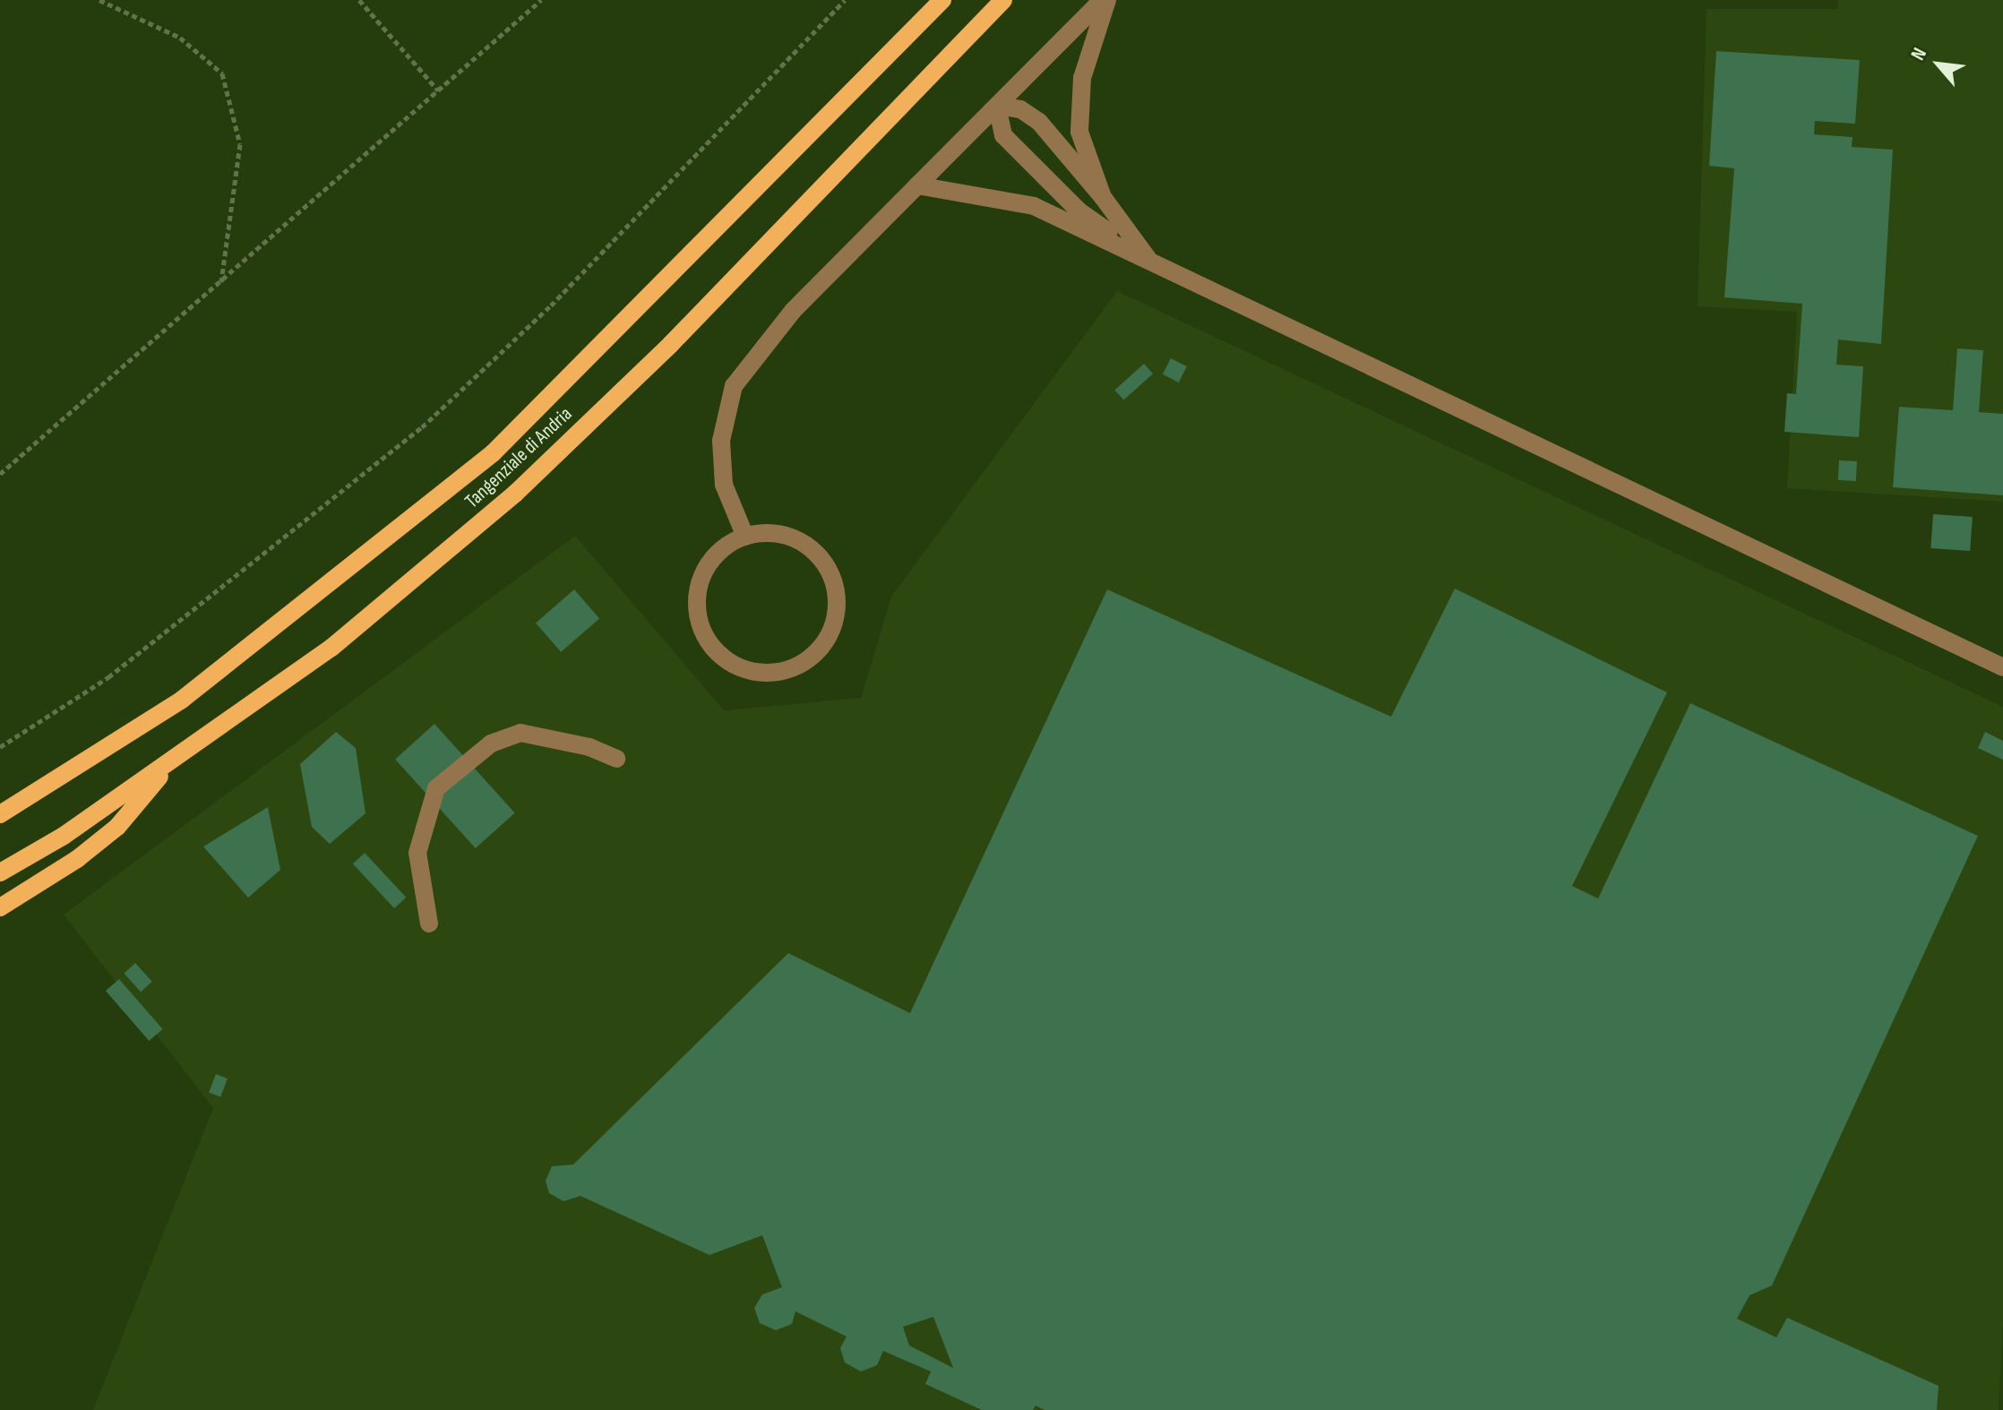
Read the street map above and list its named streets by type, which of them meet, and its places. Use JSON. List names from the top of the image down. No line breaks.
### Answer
{"streets":{"main road":["Tangenziale di Andria"]},"north":"top left"}
